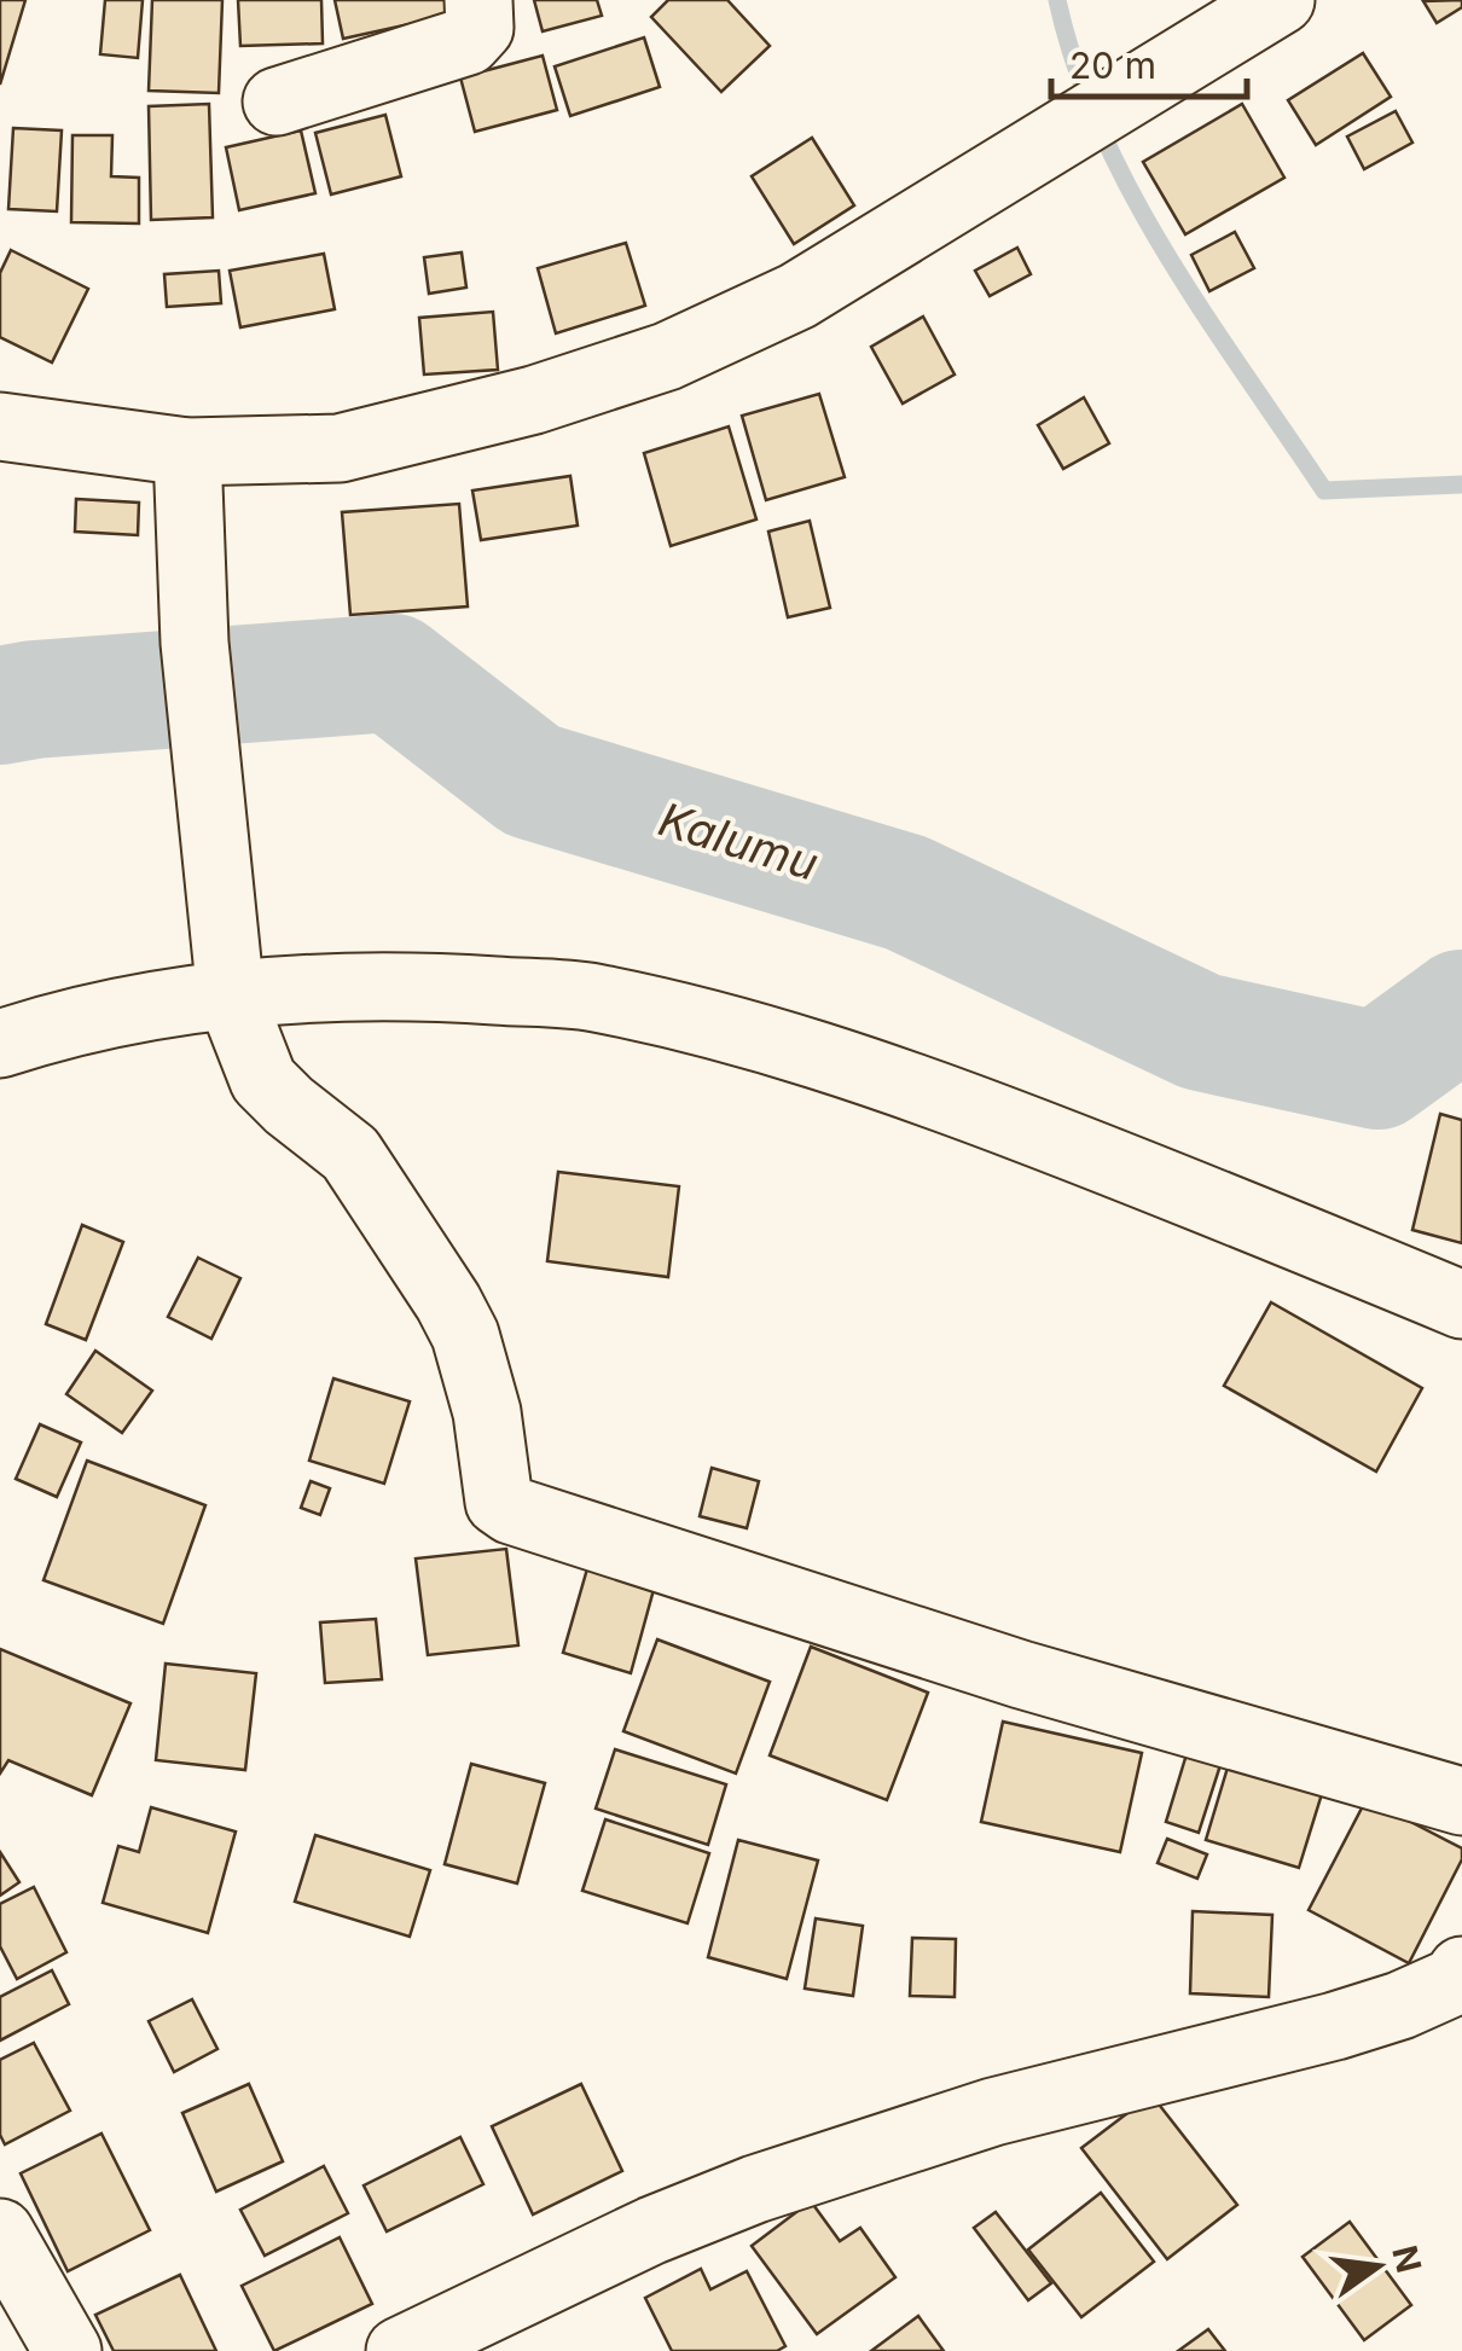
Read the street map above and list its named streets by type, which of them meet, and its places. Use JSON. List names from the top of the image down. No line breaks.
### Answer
{"water":["Kalumu"],"scale_bar":"20 m","north":"right"}
